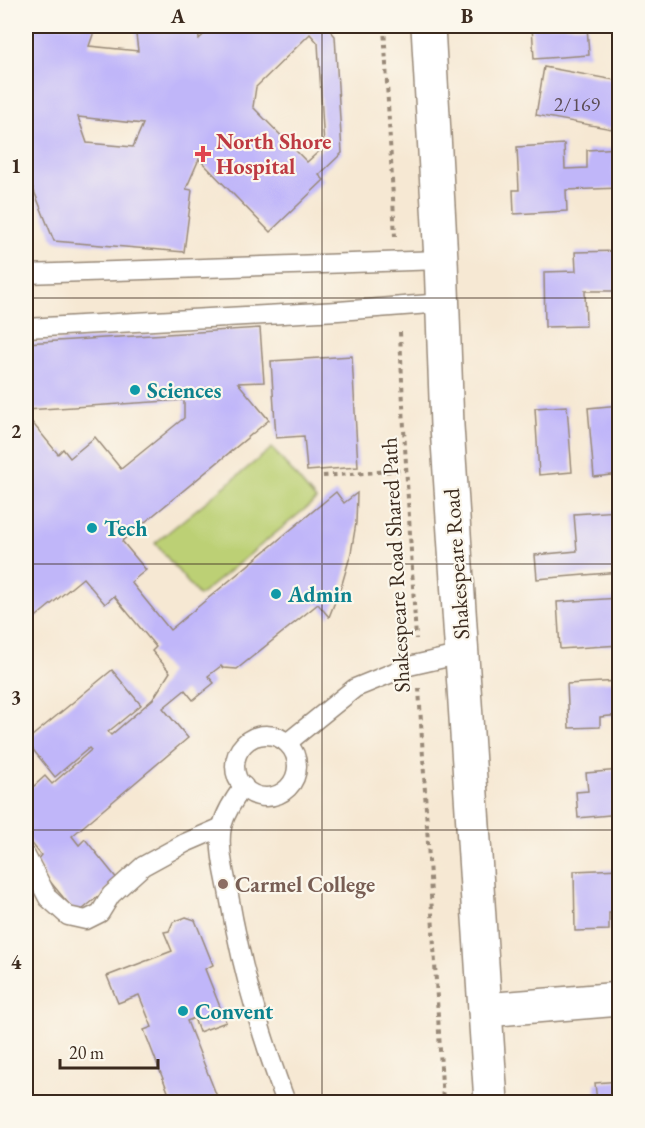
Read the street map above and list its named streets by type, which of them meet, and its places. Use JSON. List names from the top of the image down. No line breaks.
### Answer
{"streets":{"main road":["Shakespeare Road"],"path":["Shakespeare Road Shared Path"]},"places":{"health":["North Shore Hospital"],"other":["Sciences","Tech","Admin","Carmel College","Convent"]},"house_numbers":["2/169"],"scale_bar":"20 m","grid":{"columns":["A","B"],"rows":["1","2","3","4"]}}
